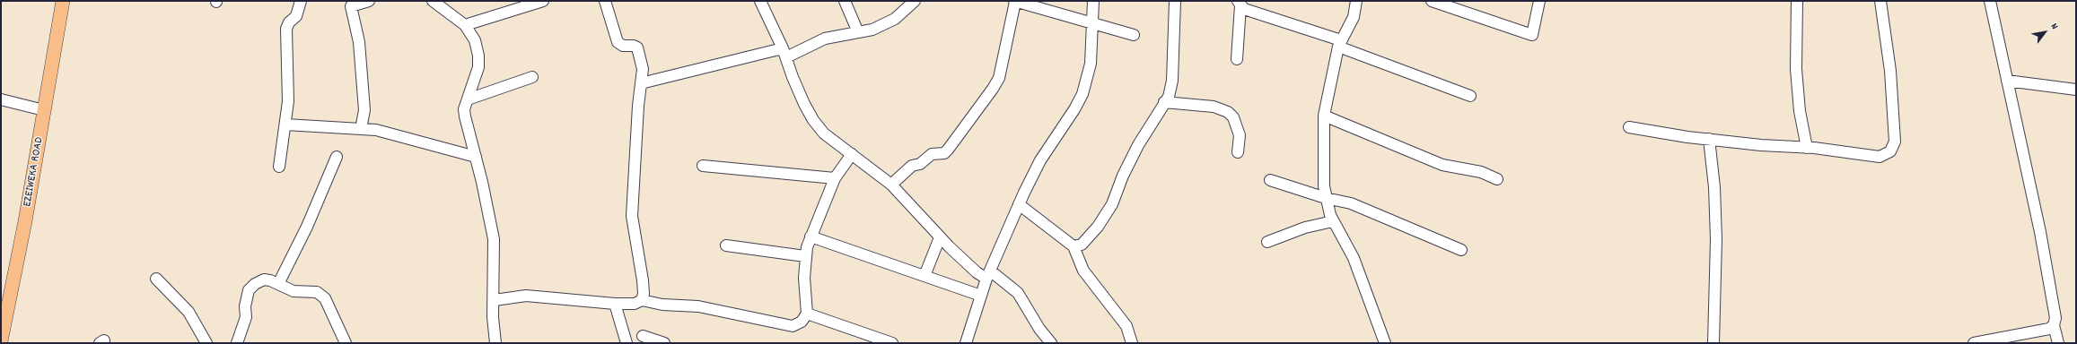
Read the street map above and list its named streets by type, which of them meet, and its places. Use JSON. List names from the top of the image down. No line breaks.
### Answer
{"streets":{"main road":["EZEIWEKA ROAD"]},"north":"top right"}
